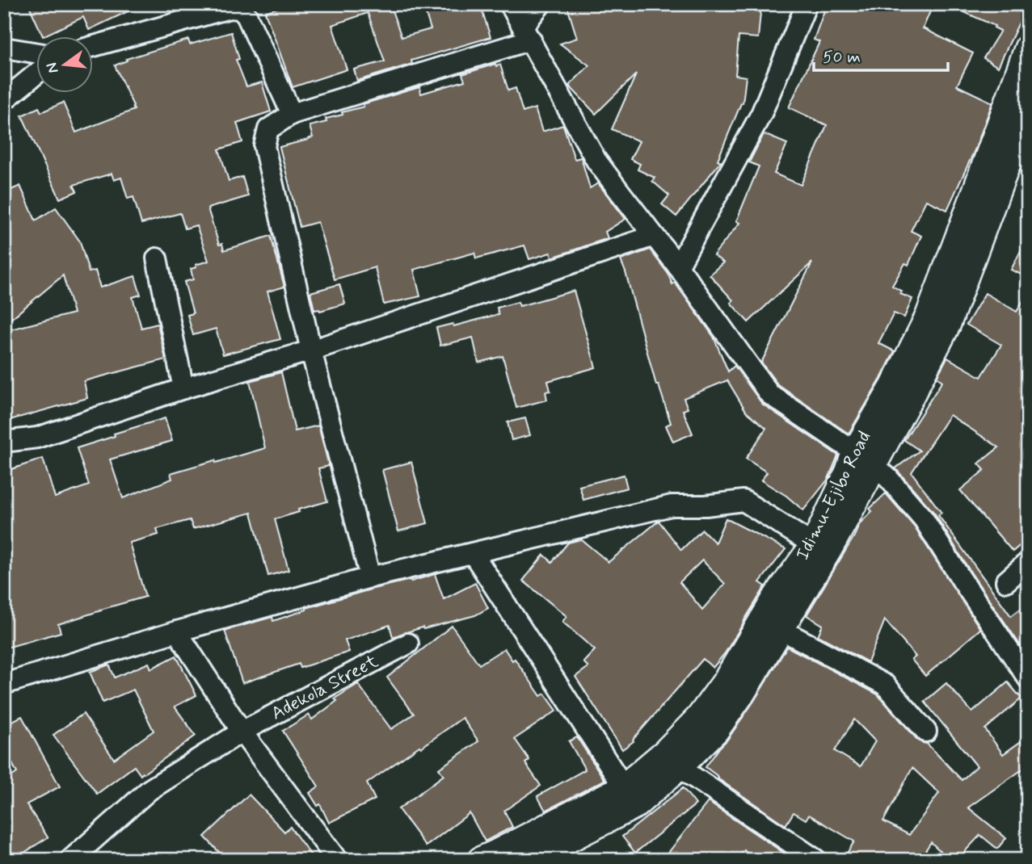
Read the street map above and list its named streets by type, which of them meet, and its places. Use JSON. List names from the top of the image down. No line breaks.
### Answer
{"streets":{"main road":["Idimu-Ejibo Road"],"street":["Adekola Street"]},"scale_bar":"50 m","north":"left"}
